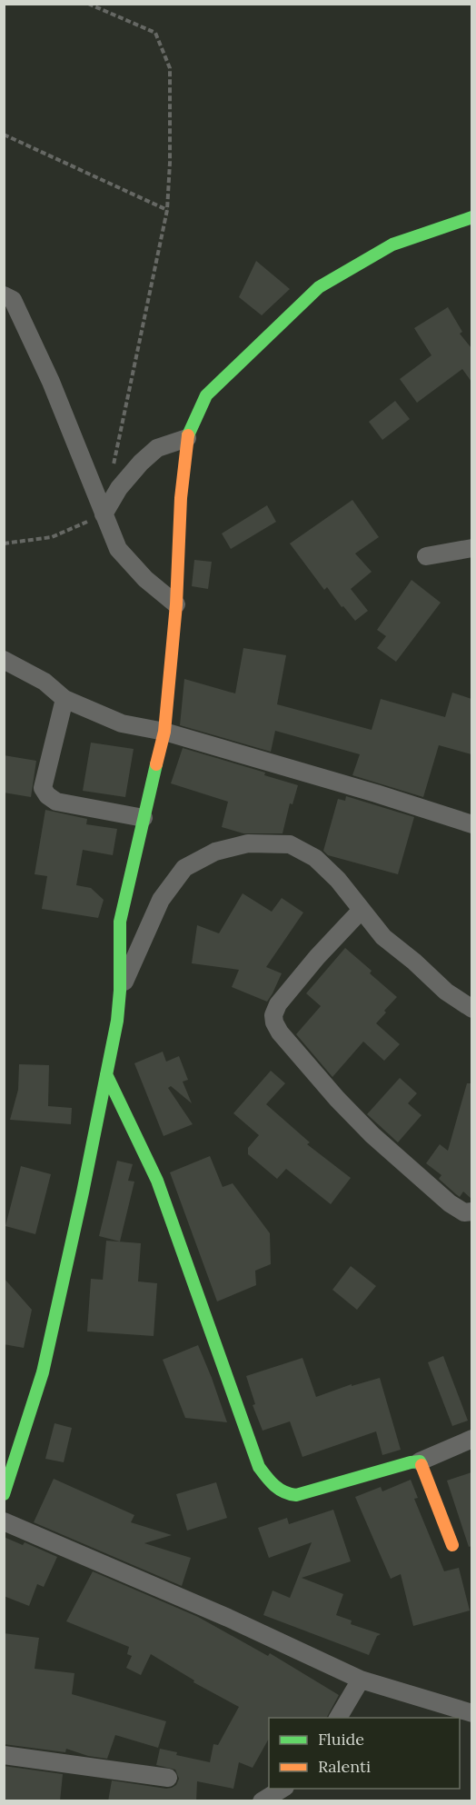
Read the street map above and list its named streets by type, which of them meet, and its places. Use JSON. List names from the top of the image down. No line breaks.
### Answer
{"legend":["Fluide","Ralenti"]}
